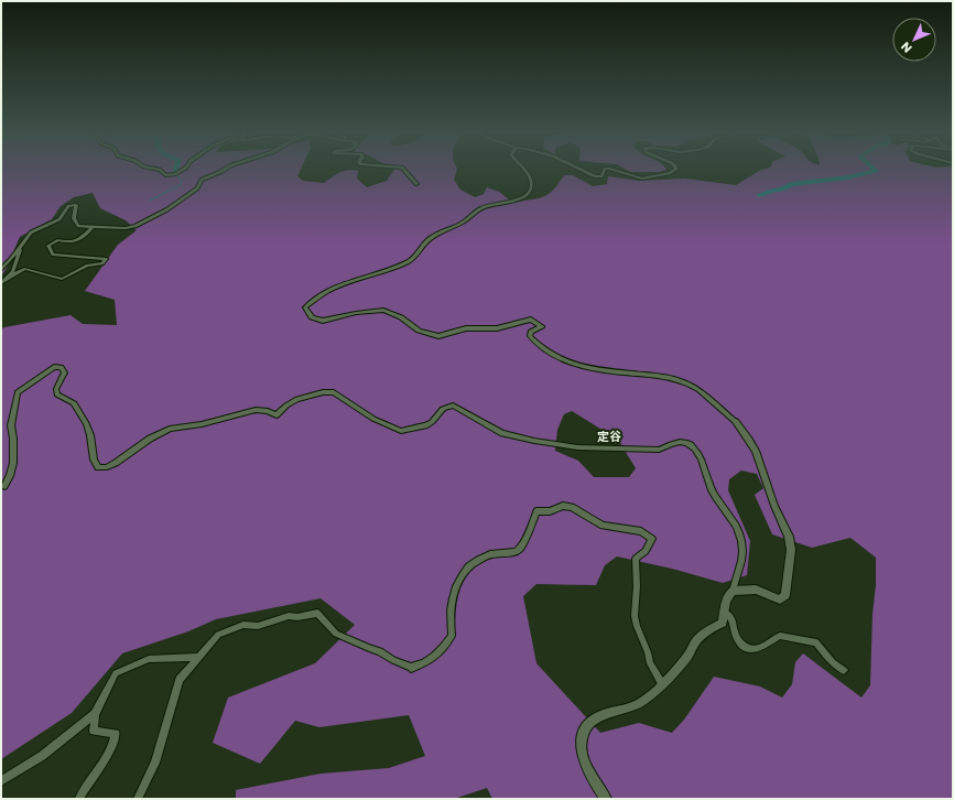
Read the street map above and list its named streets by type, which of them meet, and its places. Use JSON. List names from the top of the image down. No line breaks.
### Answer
{"districts":["定谷"],"north":"bottom left"}
